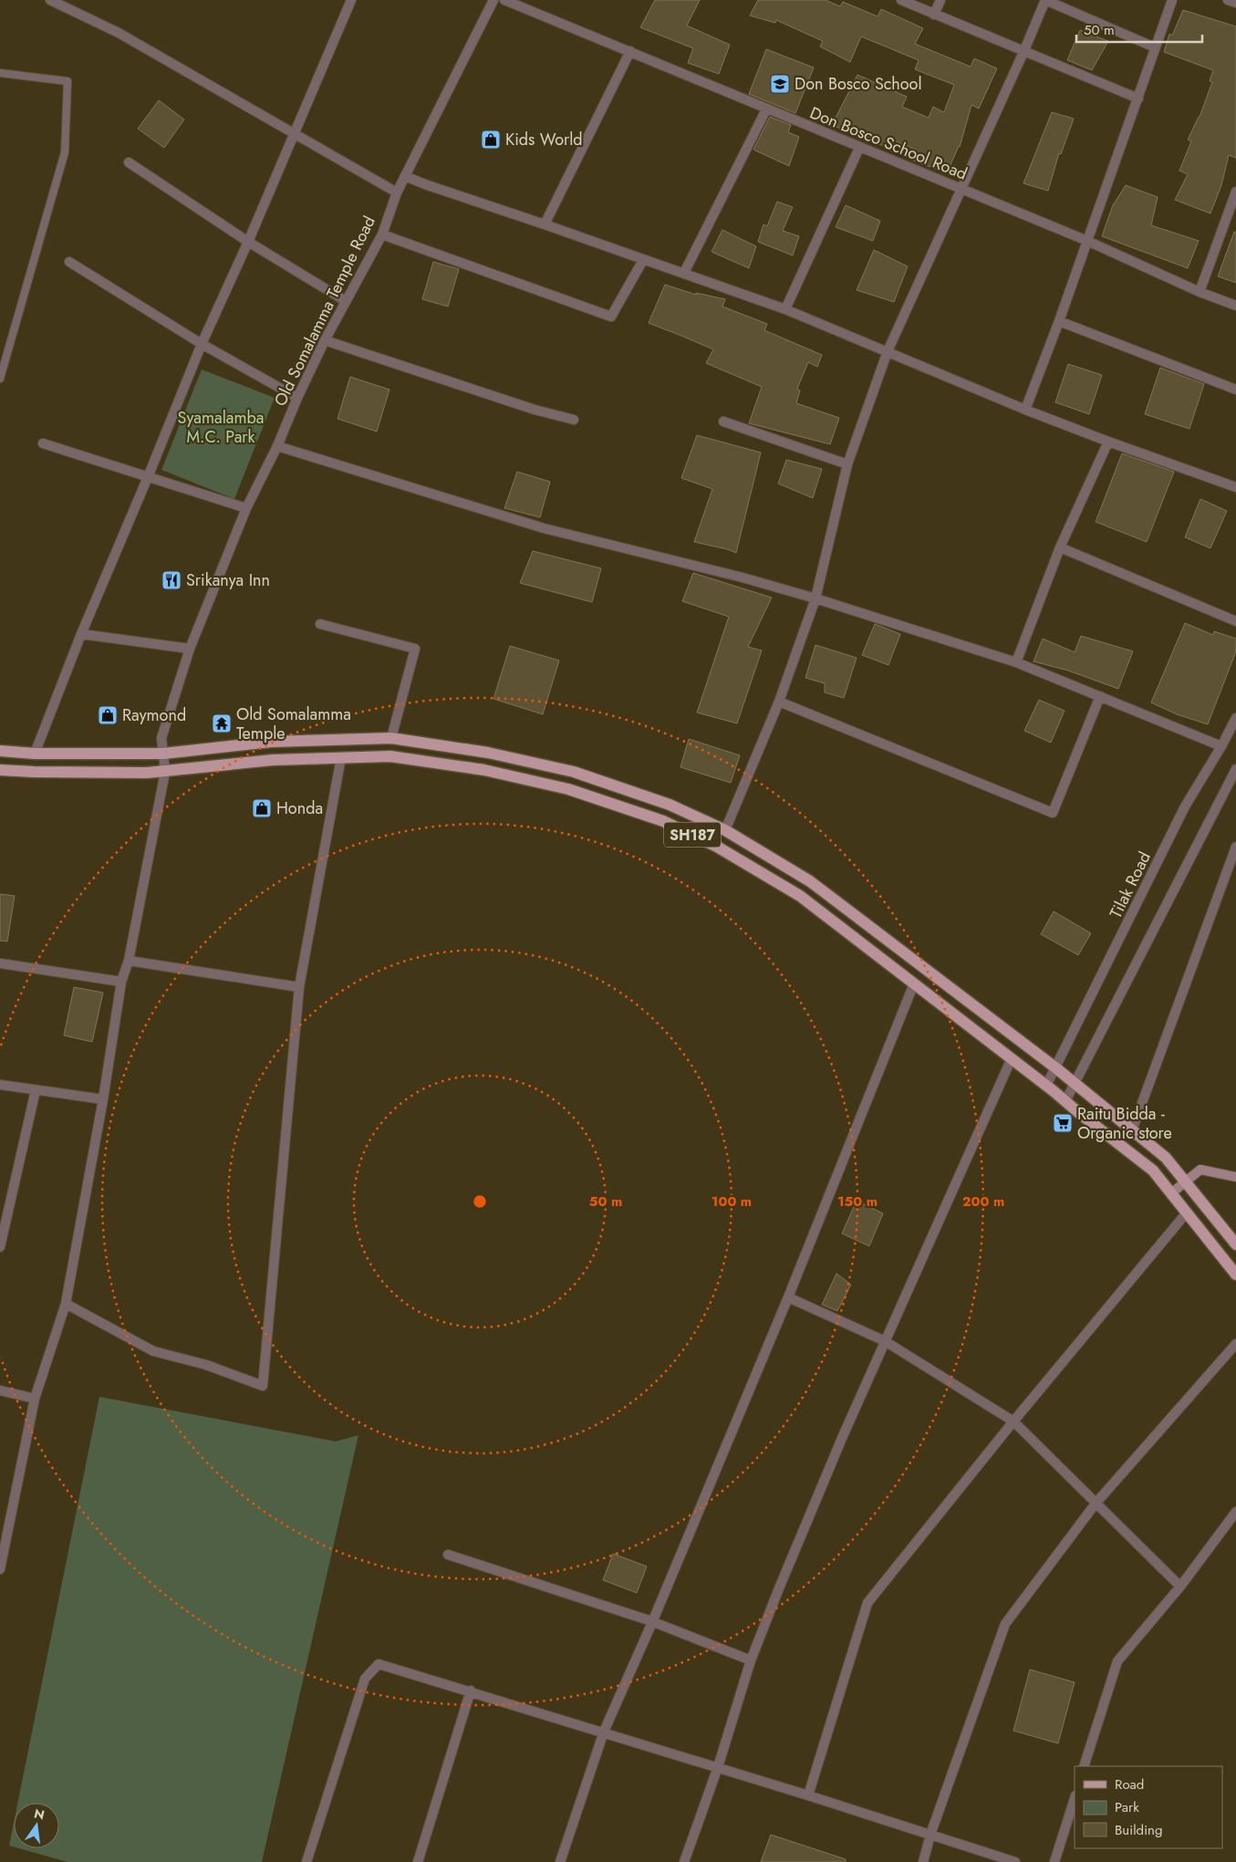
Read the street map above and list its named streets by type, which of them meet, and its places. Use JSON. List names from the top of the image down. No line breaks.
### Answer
{"streets":{"main road":["SH187"],"street":["Don Bosco School Road","Old Somalamma Temple Road","Tilak Road"]},"crossings":[["Old Somalamma Temple Road","SH187"],["SH187","Tilak Road"]],"parks":["Syamalamba M.C. Park"],"places":{"school or university":["Don Bosco School"],"shop":["Kids World","Raymond","Honda"],"restaurant":["Srikanya Inn"],"temple":["Old Somalamma Temple"],"supermarket":["Raitu Bidda - Organic store"]},"legend":["Road","Park","Building"],"scale_bar":"50 m","north":"top","rings":["50 m","100 m","150 m","200 m"]}
